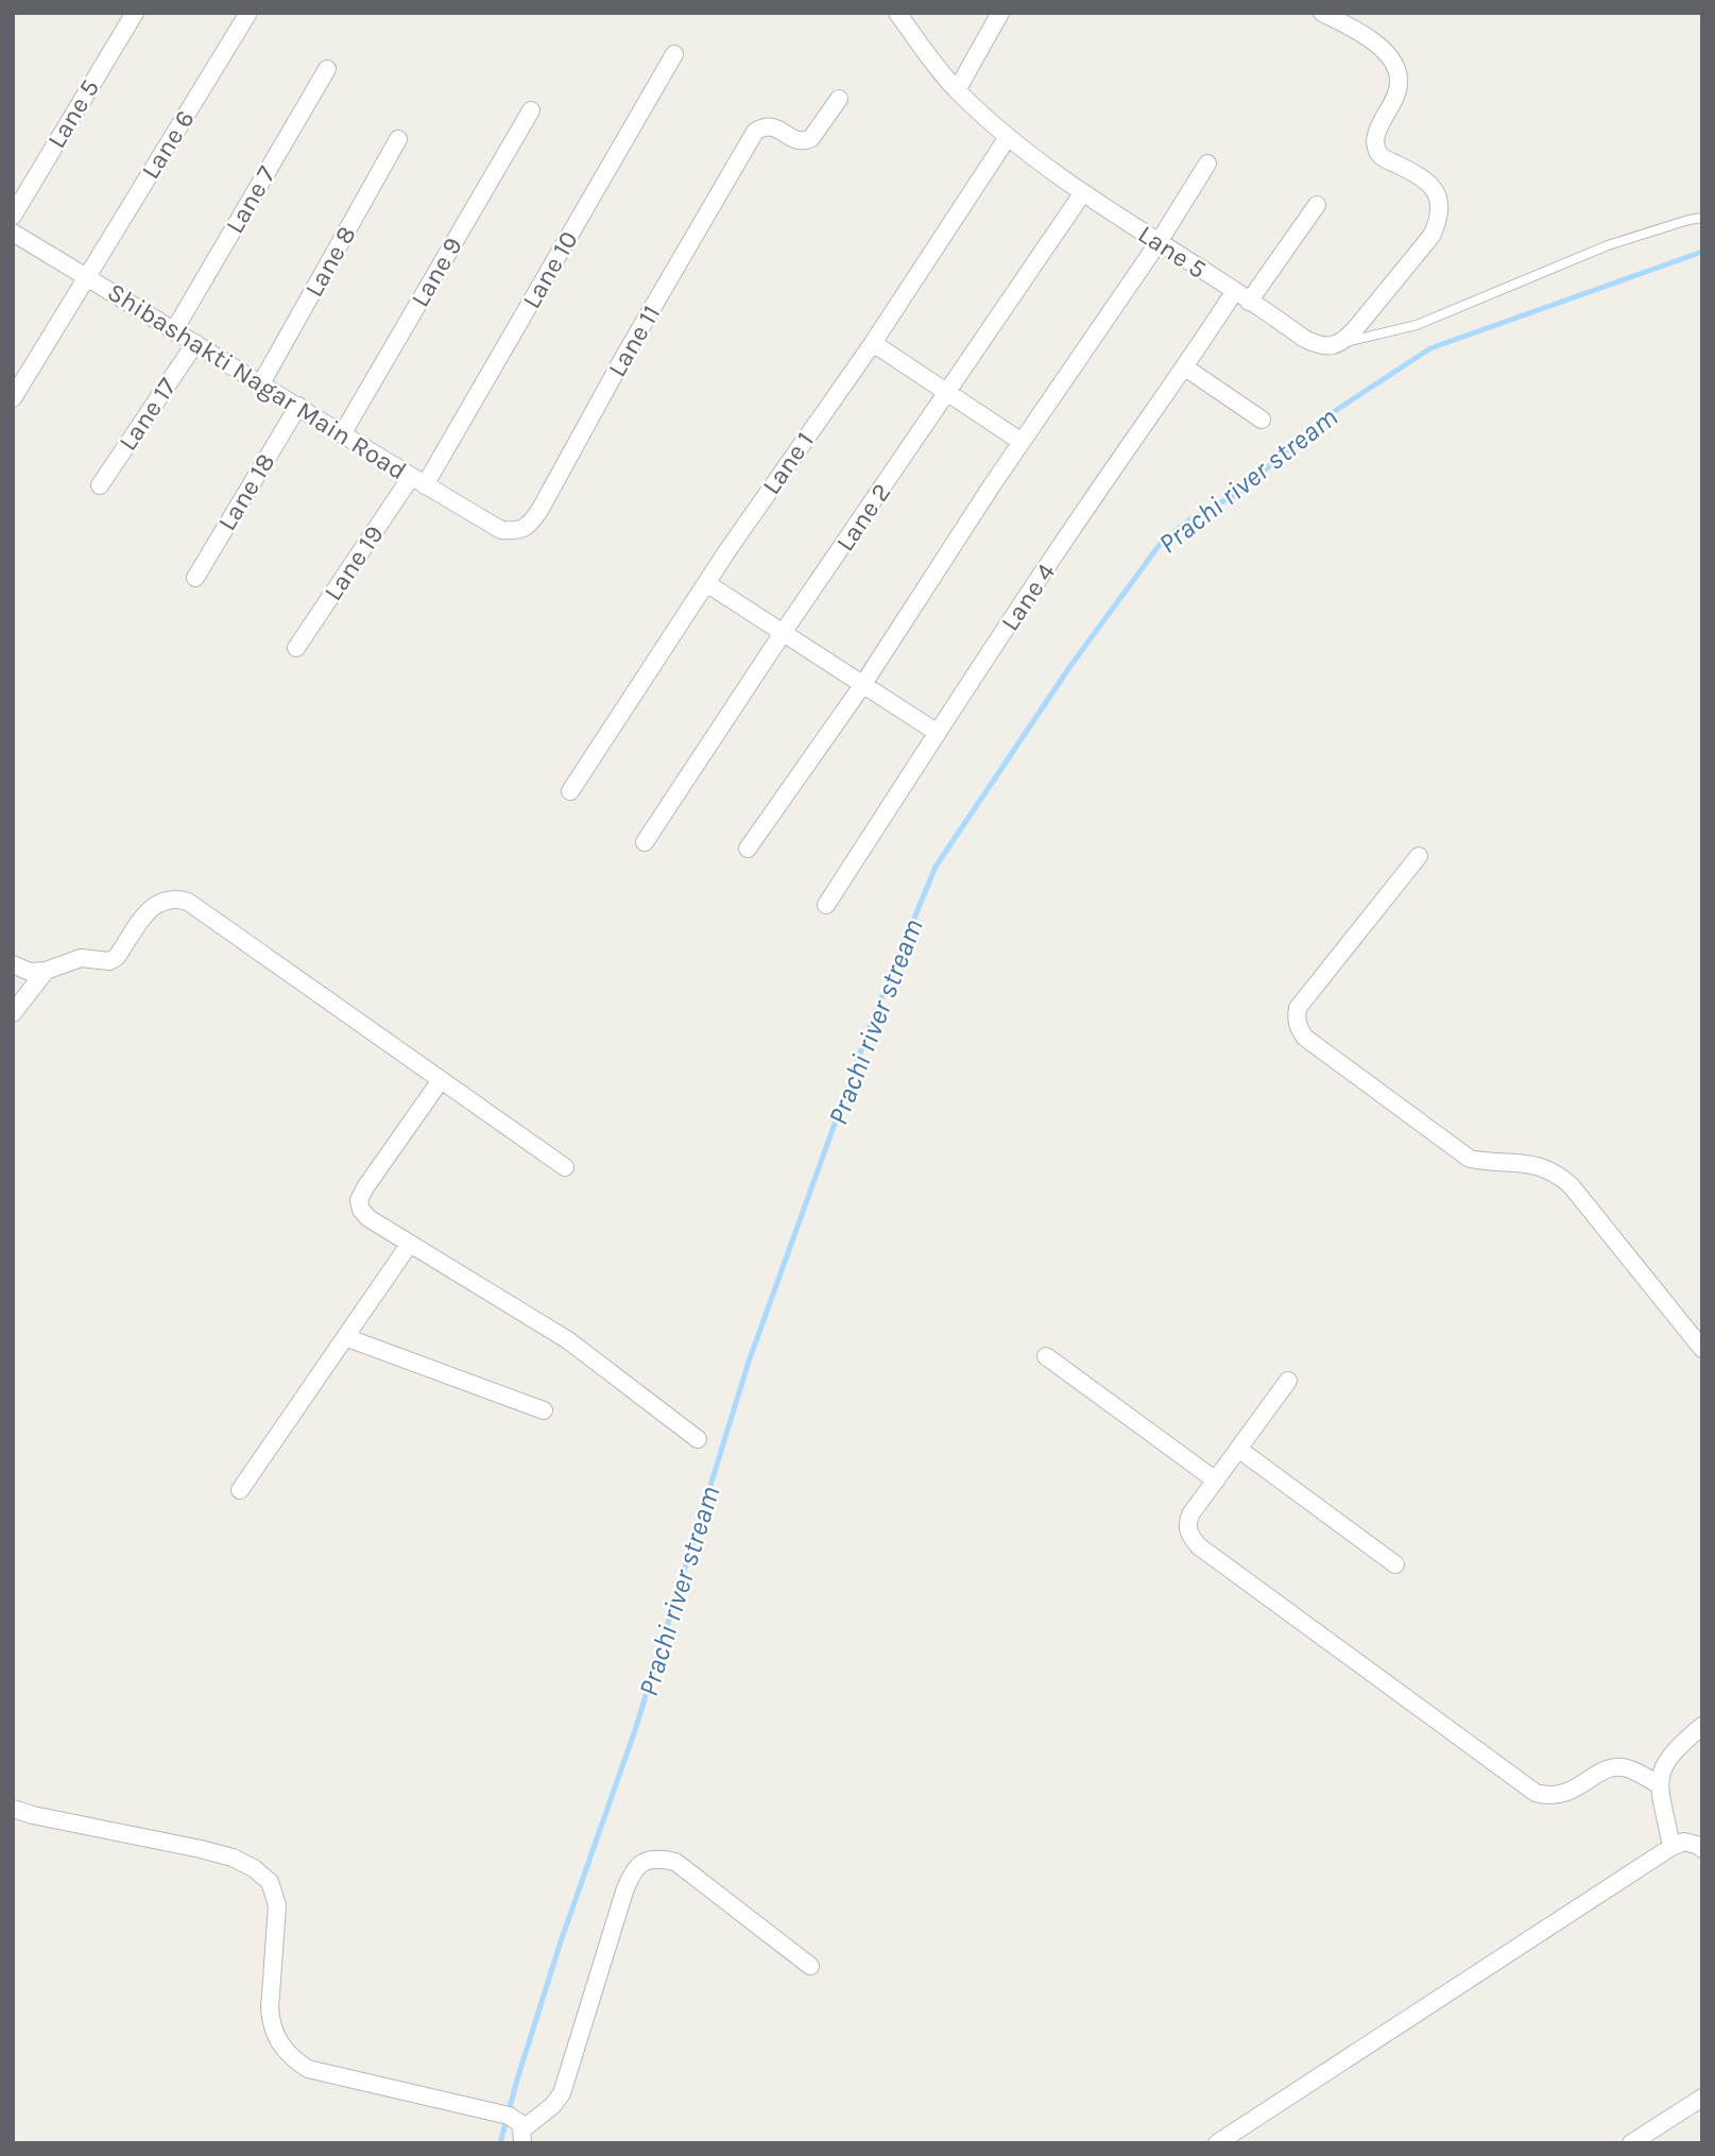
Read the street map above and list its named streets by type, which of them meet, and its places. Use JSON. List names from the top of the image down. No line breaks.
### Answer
{"streets":{"street":["Lane 5","Lane 6","Lane 7","Lane 8","Lane 10","Lane 9","Lane 11","Shibashakti Nagar Main Road","Lane 17","Lane 1","Lane 18","Lane 2","Lane 19","Lane 4"]},"crossings":[["Lane 5","Lane 1"],["Lane 5","Lane 2"],["Lane 5","Lane 4"],["Lane 6","Shibashakti Nagar Main Road"],["Lane 7","Shibashakti Nagar Main Road"],["Lane 8","Shibashakti Nagar Main Road"],["Lane 10","Shibashakti Nagar Main Road"],["Lane 10","Lane 19"],["Lane 9","Shibashakti Nagar Main Road"],["Lane 11","Shibashakti Nagar Main Road"],["Shibashakti Nagar Main Road","Lane 17"],["Shibashakti Nagar Main Road","Lane 18"],["Shibashakti Nagar Main Road","Lane 19"]],"water":["Prachi river stream"]}
